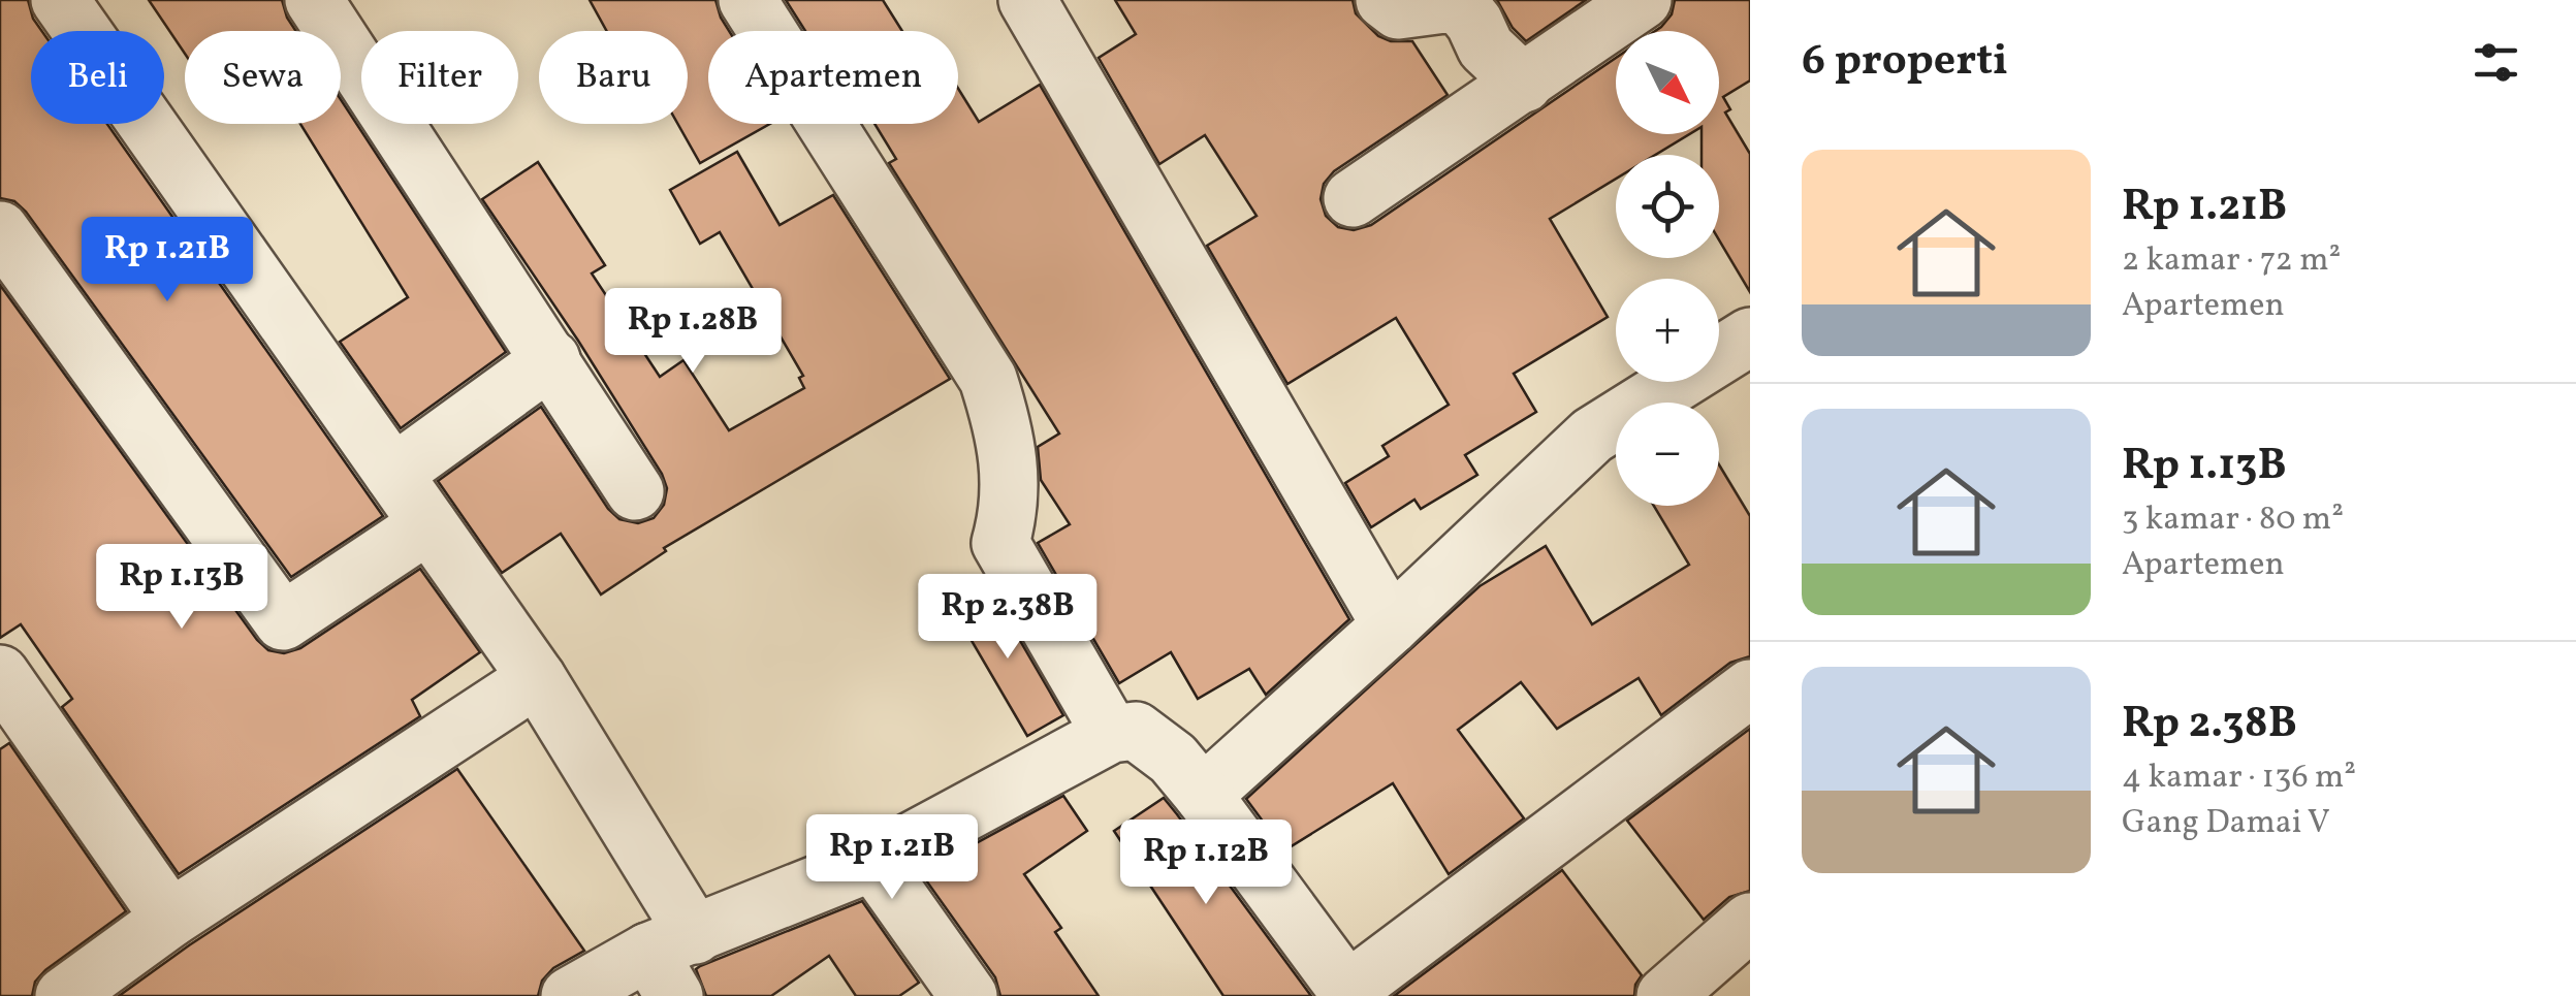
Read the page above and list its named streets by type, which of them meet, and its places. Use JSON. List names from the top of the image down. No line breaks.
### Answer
{"north":"bottom right","page":{"heading":"6 properti","map_buttons":["+","−"],"chip":["Beli","Sewa","Filter","Baru","Apartemen"],"list":[{"name":"Rp 1.21B","note":"2 kamar · 72 m² · Apartemen"},{"name":"Rp 1.13B","note":"3 kamar · 80 m² · Apartemen"},{"name":"Rp 2.38B","note":"4 kamar · 136 m² · Gang Damai V"}],"price":["Rp 1.21B","Rp 1.28B","Rp 1.13B","Rp 2.38B","Rp 1.21B","Rp 1.12B"]}}
